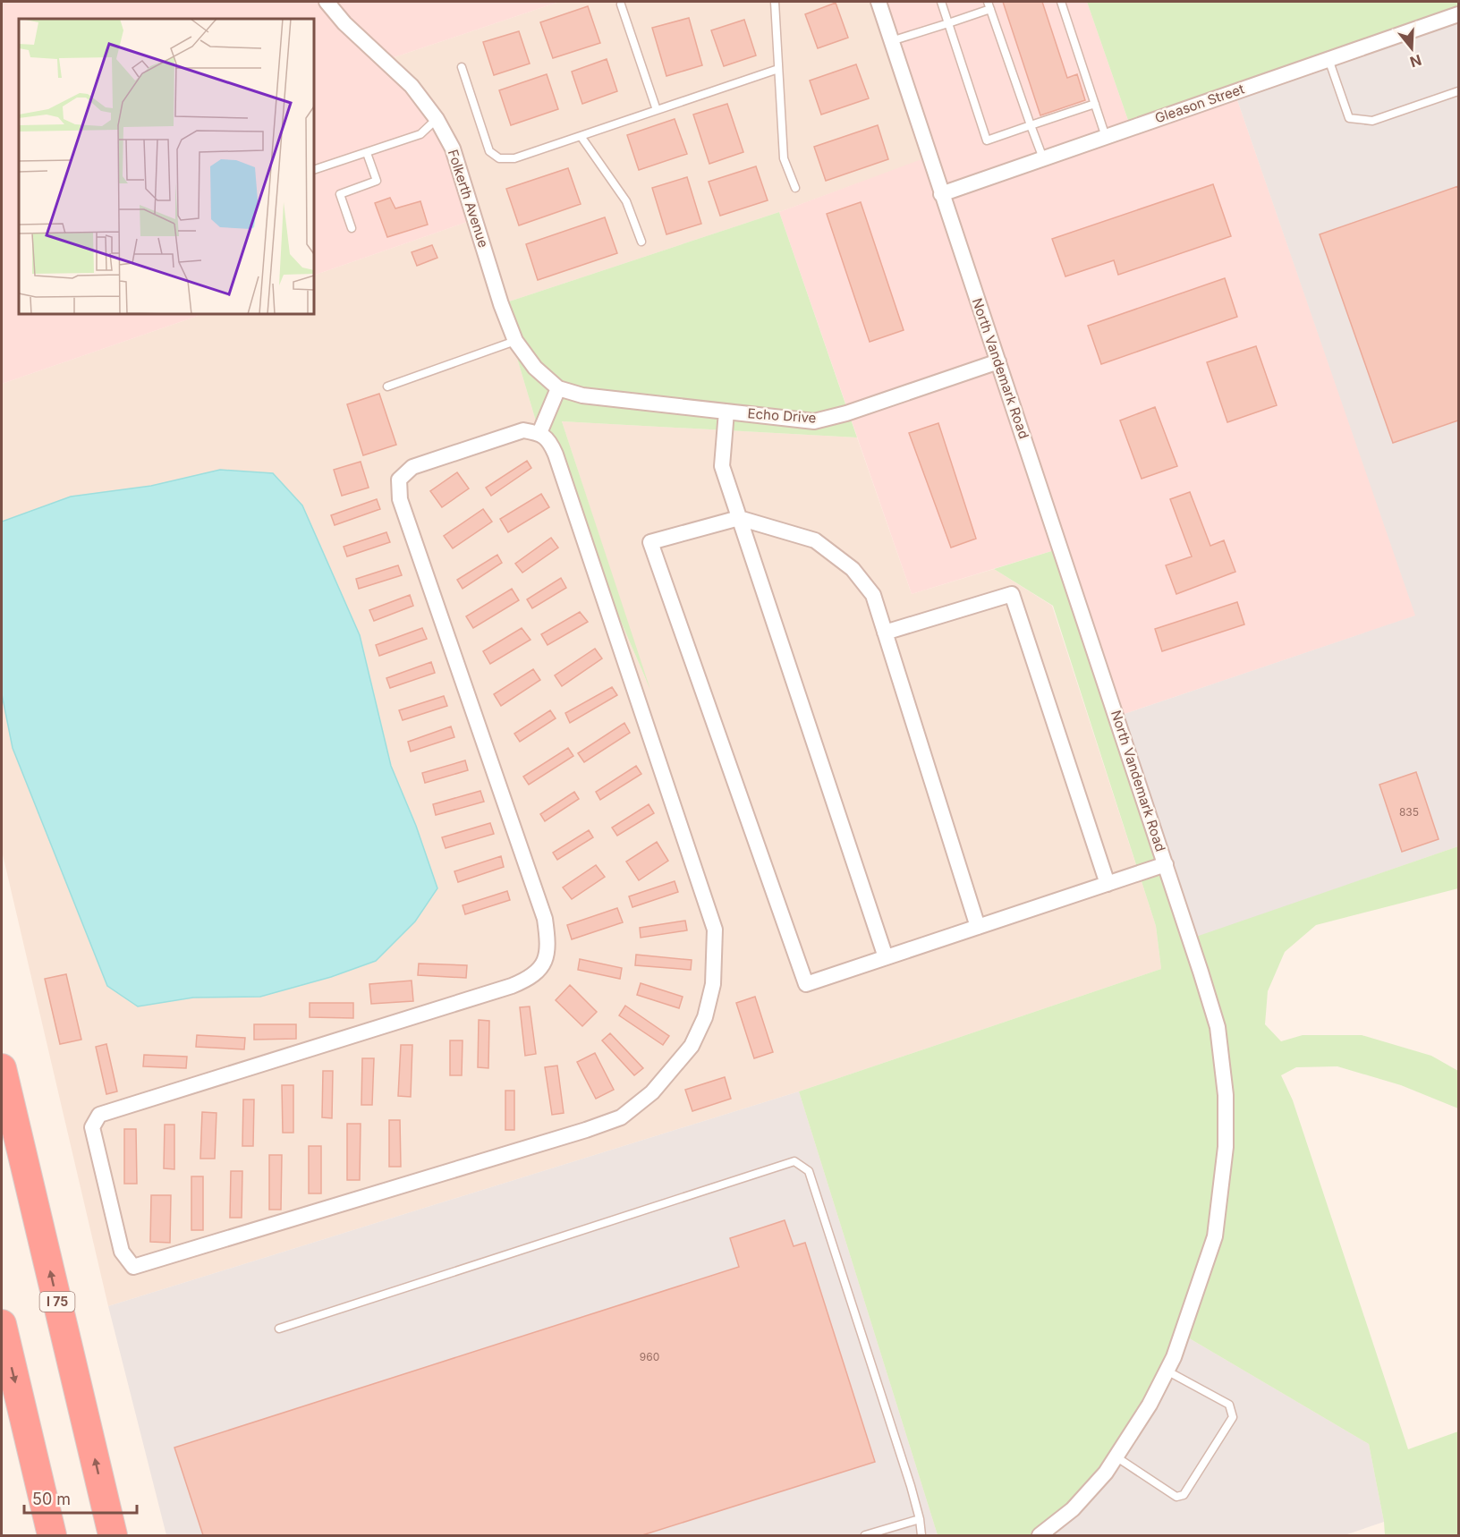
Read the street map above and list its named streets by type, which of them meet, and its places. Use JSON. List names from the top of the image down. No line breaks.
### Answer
{"streets":{"highway":["I 75"],"street":["Gleason Street","Folkerth Avenue","North Vandemark Road","Echo Drive"]},"crossings":[["Gleason Street","North Vandemark Road"],["Folkerth Avenue","Echo Drive"],["North Vandemark Road","Echo Drive"]],"house_numbers":["835","960"],"scale_bar":"50 m","north":"bottom"}
